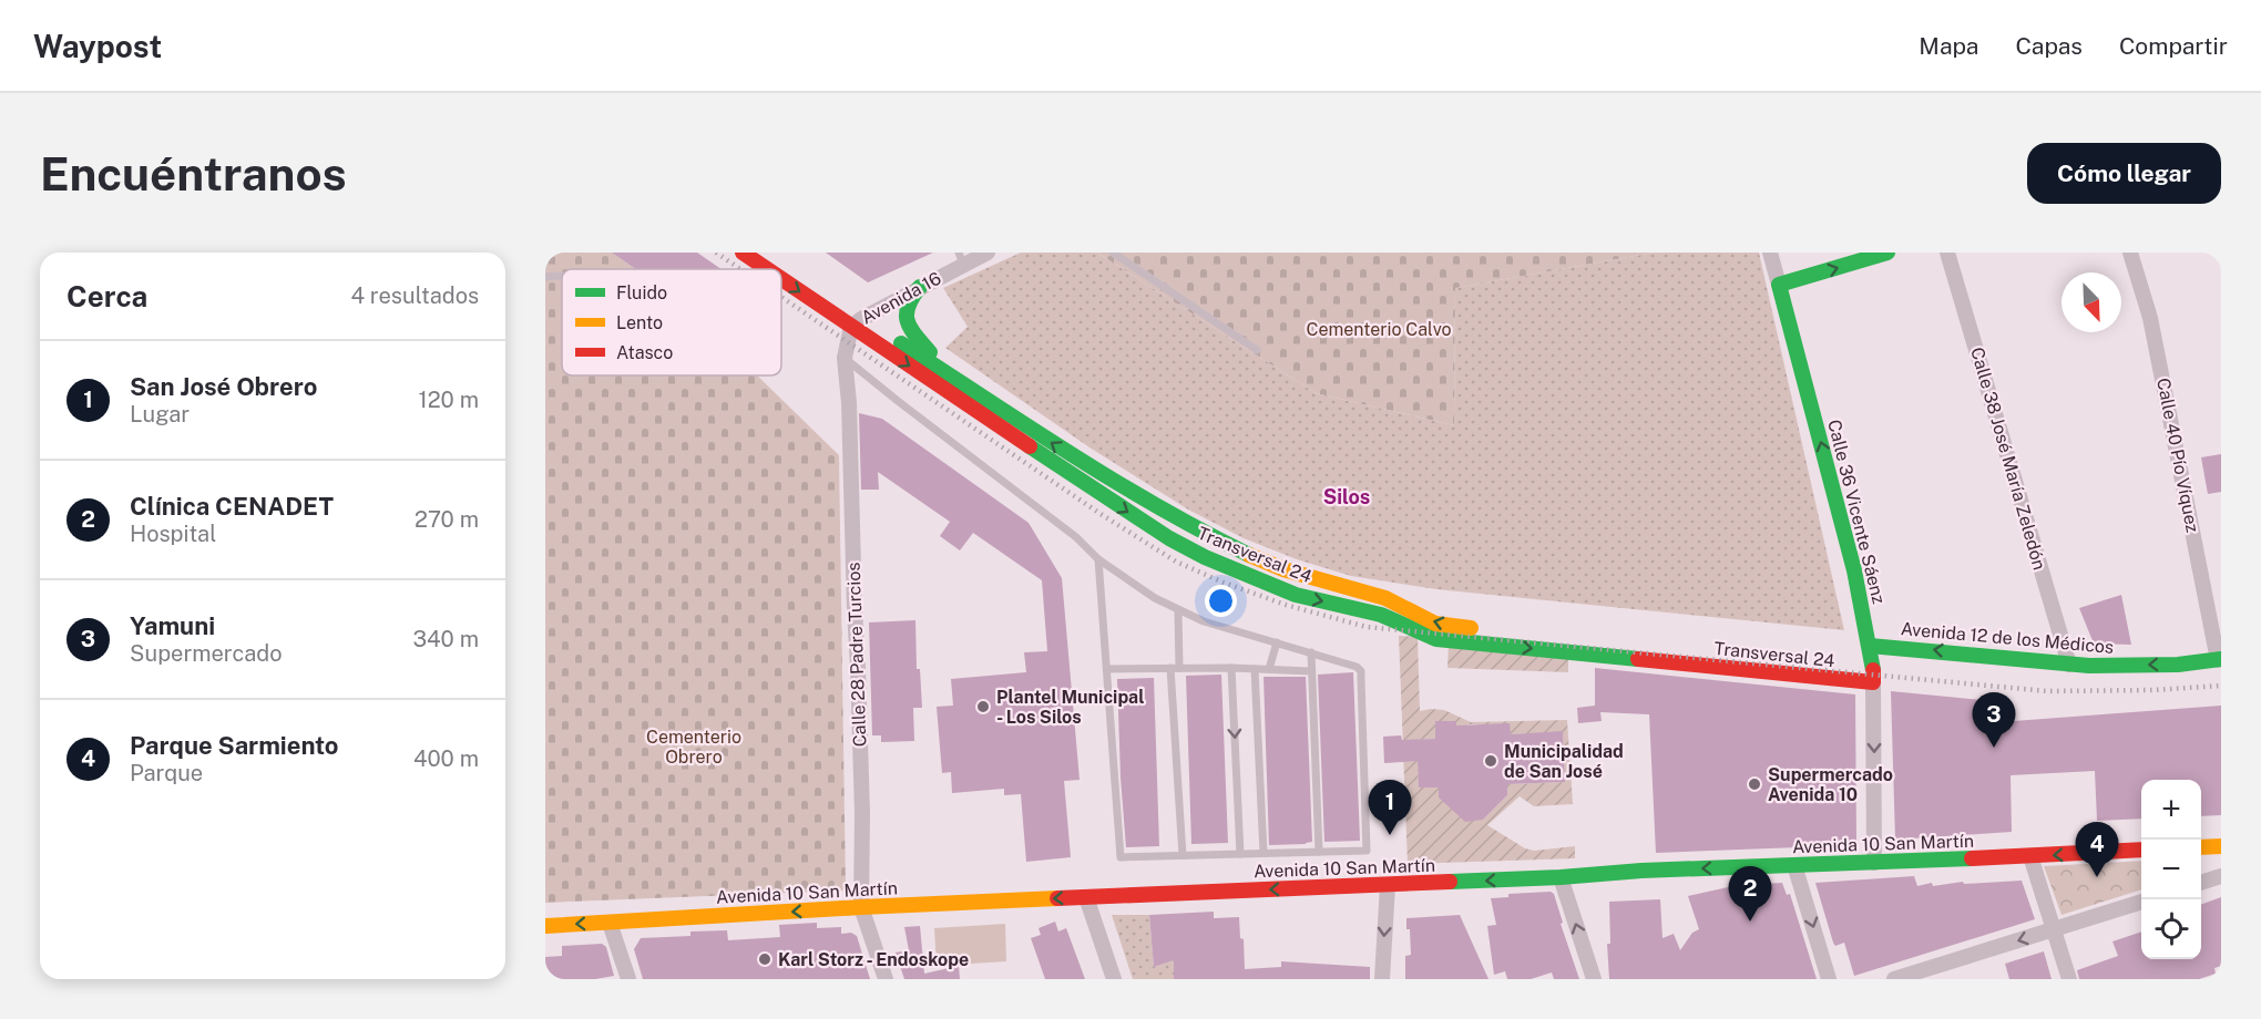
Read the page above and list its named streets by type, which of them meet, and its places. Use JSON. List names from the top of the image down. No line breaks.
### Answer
{"streets":{"main road":["Calle 36 Vicente Sáenz","Transversal 24","Avenida 12 de los Médicos","Avenida 10 San Martín"],"street":["Avenida 16","Calle 40 Pío Víquez","Calle 38 José María Zeledón","Calle 28 Padre Turcios"]},"crossings":[["Avenida 16","Transversal 24"],["Avenida 16","Calle 28 Padre Turcios"],["Calle 40 Pío Víquez","Avenida 12 de los Médicos"],["Calle 38 José María Zeledón","Avenida 12 de los Médicos"],["Calle 36 Vicente Sáenz","Transversal 24"],["Calle 36 Vicente Sáenz","Avenida 12 de los Médicos"],["Calle 36 Vicente Sáenz","Avenida 10 San Martín"],["Transversal 24","Calle 28 Padre Turcios"],["Calle 28 Padre Turcios","Avenida 10 San Martín"]],"one_way":["Avenida 12 de los Médicos","Avenida 10 San Martín"],"districts":["Silos"],"parks":["Cementerio Calvo","Cementerio Obrero"],"places":["Plantel Municipal - Los Silos","Municipalidad de San José","Supermercado Avenida 10","Karl Storz - Endoskope"],"legend":["Fluido","Lento","Atasco"],"north":"bottom right","page":{"header":"Waypost","nav":["Mapa","Capas","Compartir"],"buttons":"Cómo llegar","title":"Encuéntranos","heading":["Cerca","4 resultados"],"list":[{"mark":"1","name":"San José Obrero","note":"Lugar","value":"120 m"},{"mark":"2","name":"Clínica CENADET","note":"Hospital","value":"270 m"},{"mark":"3","name":"Yamuni","note":"Supermercado","value":"340 m"},{"mark":"4","name":"Parque Sarmiento","note":"Parque","value":"400 m"}],"pins":["3","1","4","2"],"map_buttons":["+","−"]}}
